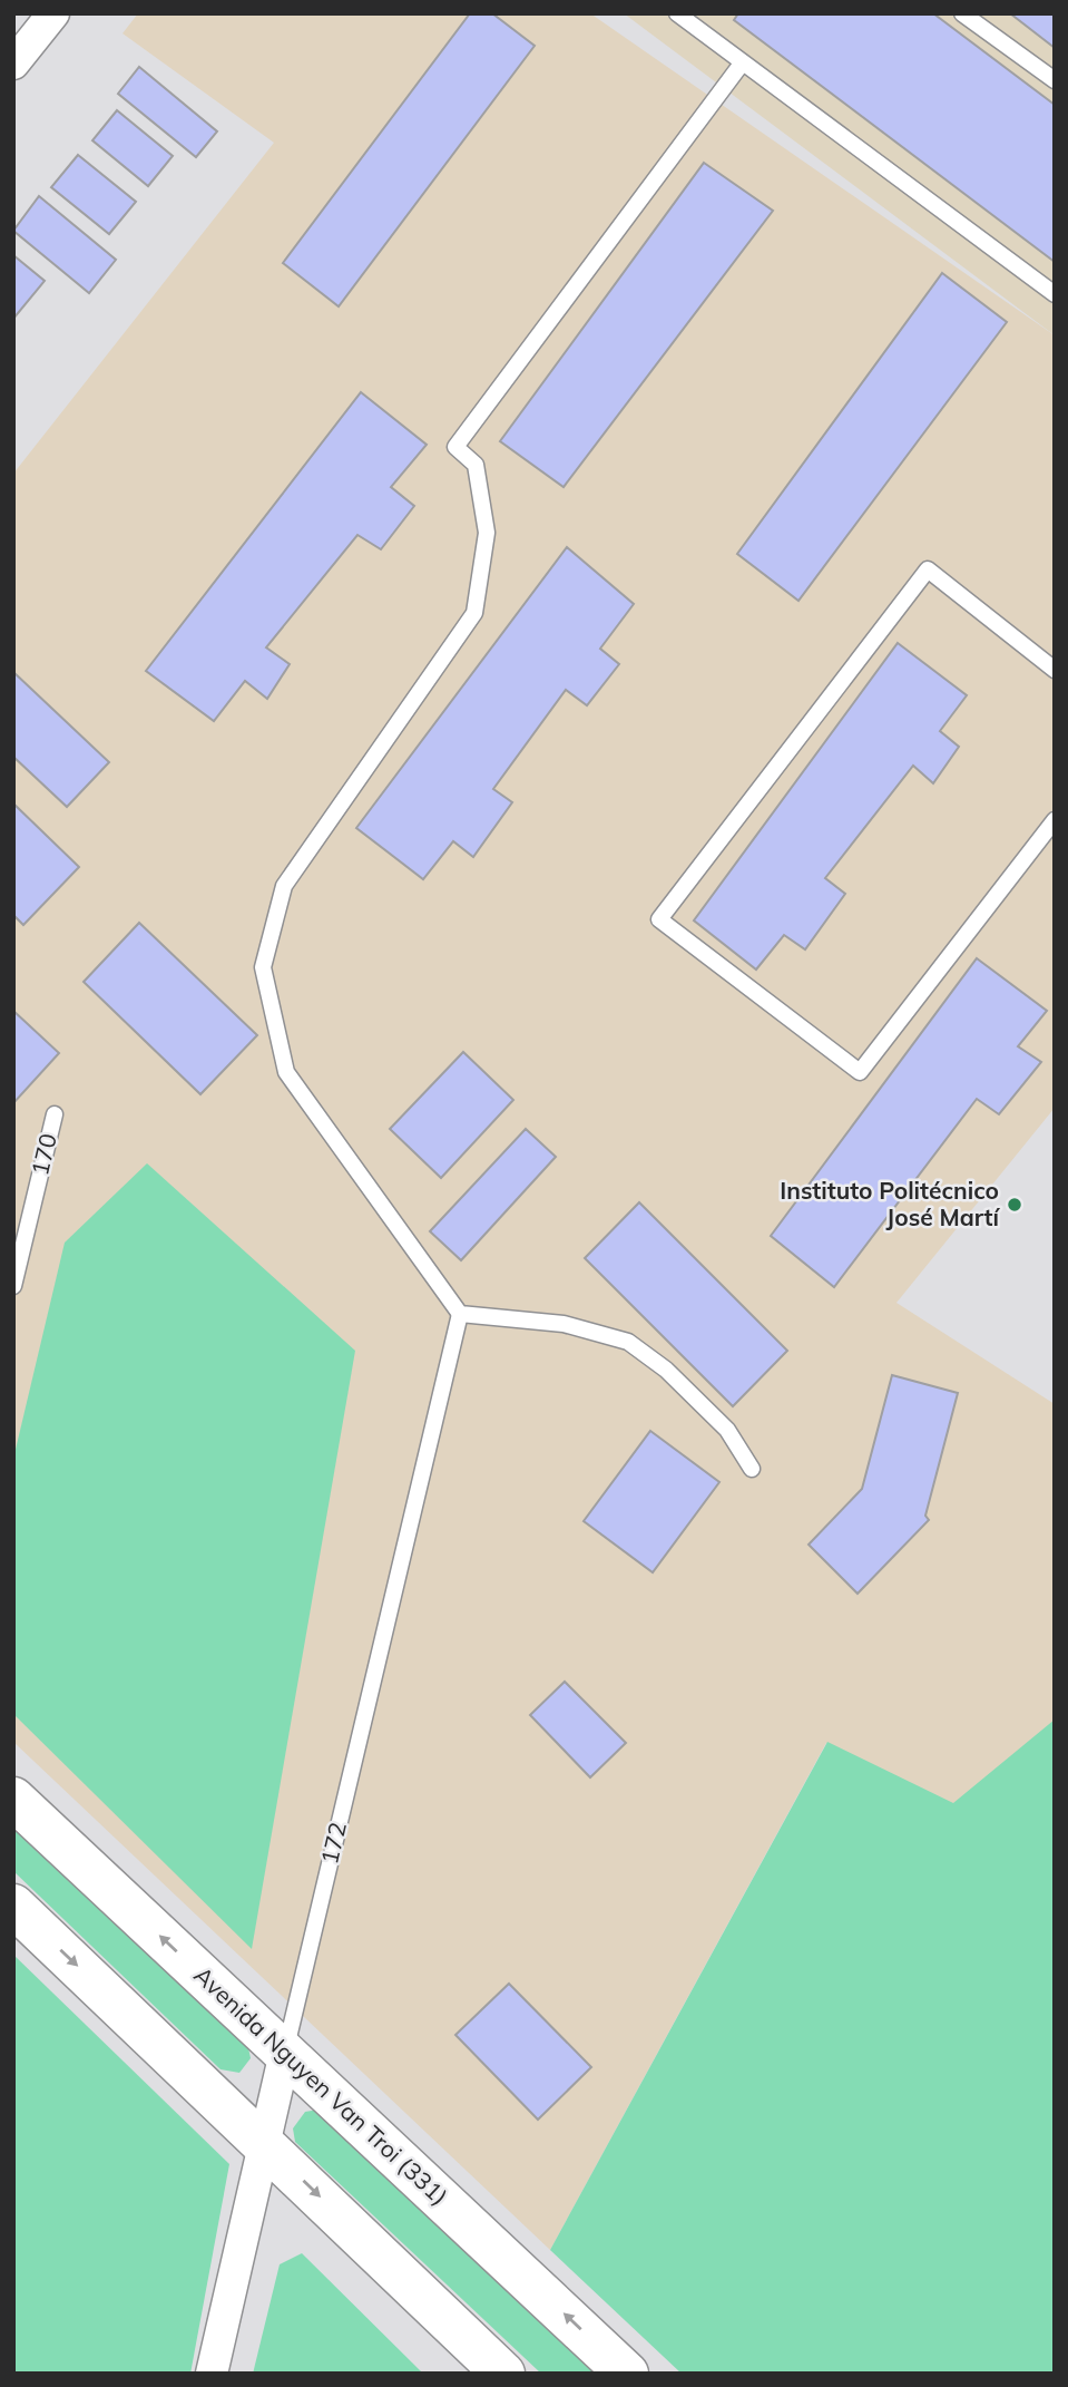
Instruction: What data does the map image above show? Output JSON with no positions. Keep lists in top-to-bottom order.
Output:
{
  "streets": {
    "street": ["172", "Avenida Nguyen Van Troi (331)"],
    "lane": ["170"]
  },
  "crossings": [
    ["172", "Avenida Nguyen Van Troi (331)"]
  ],
  "places": ["Instituto Politécnico José Martí"]
}
